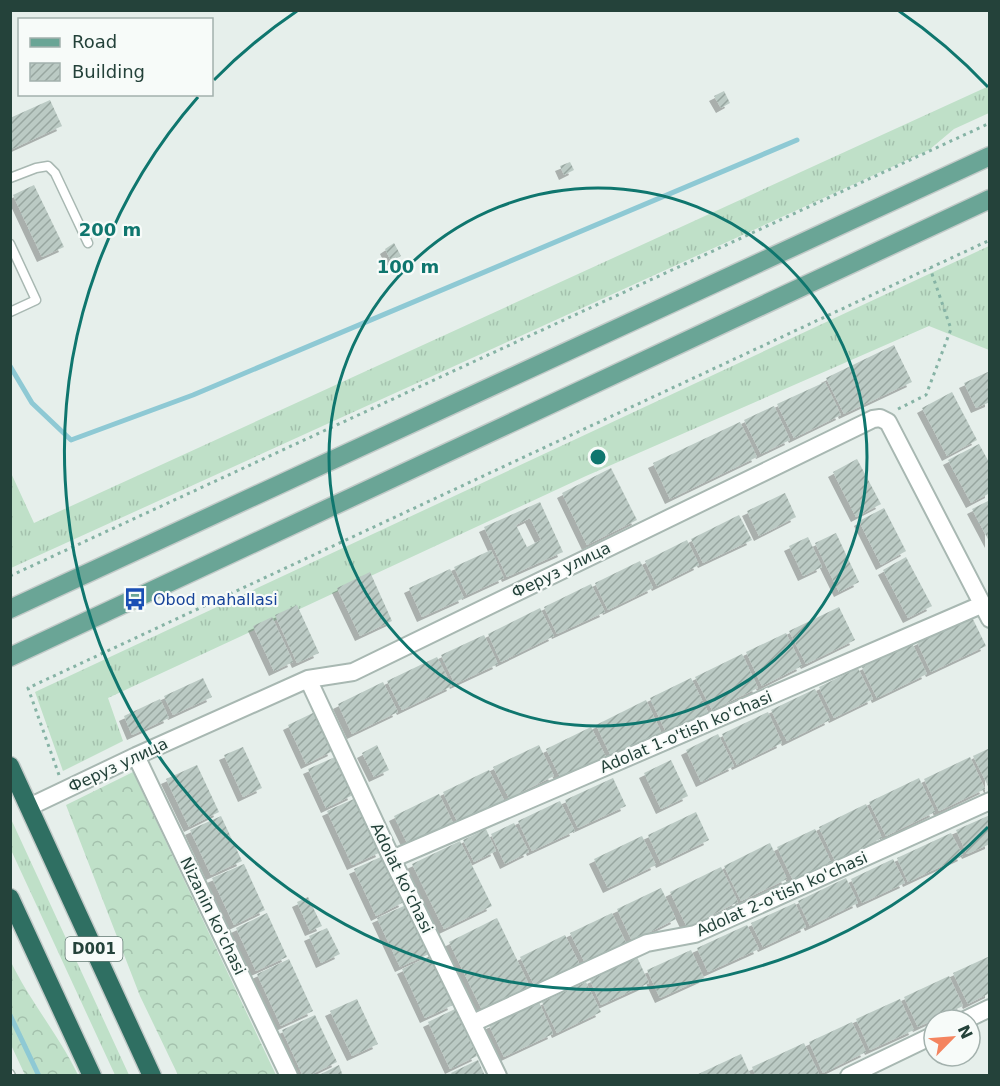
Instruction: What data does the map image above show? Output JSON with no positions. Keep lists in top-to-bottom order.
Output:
{
  "streets": {
    "highway": ["D001"],
    "street": [
      "Феруз улица",
      "Adolat 1-o'tish ko'chasi",
      "Adolat ko'chasi",
      "Adolat 2-o'tish ko'chasi",
      "Nizanin ko'chasi"
    ]
  },
  "crossings": [
    ["Феруз улица", "Adolat ko'chasi"],
    ["Феруз улица", "Nizanin ko'chasi"],
    ["Феруз улица", "D001"],
    ["Adolat 1-o'tish ko'chasi", "Adolat ko'chasi"],
    ["Adolat ko'chasi", "Adolat 2-o'tish ko'chasi"]
  ],
  "places": {
    "bus stop": ["Obod mahallasi"]
  },
  "legend": ["Road", "Building"],
  "north": "top right",
  "rings": ["200 m", "100 m"]
}
